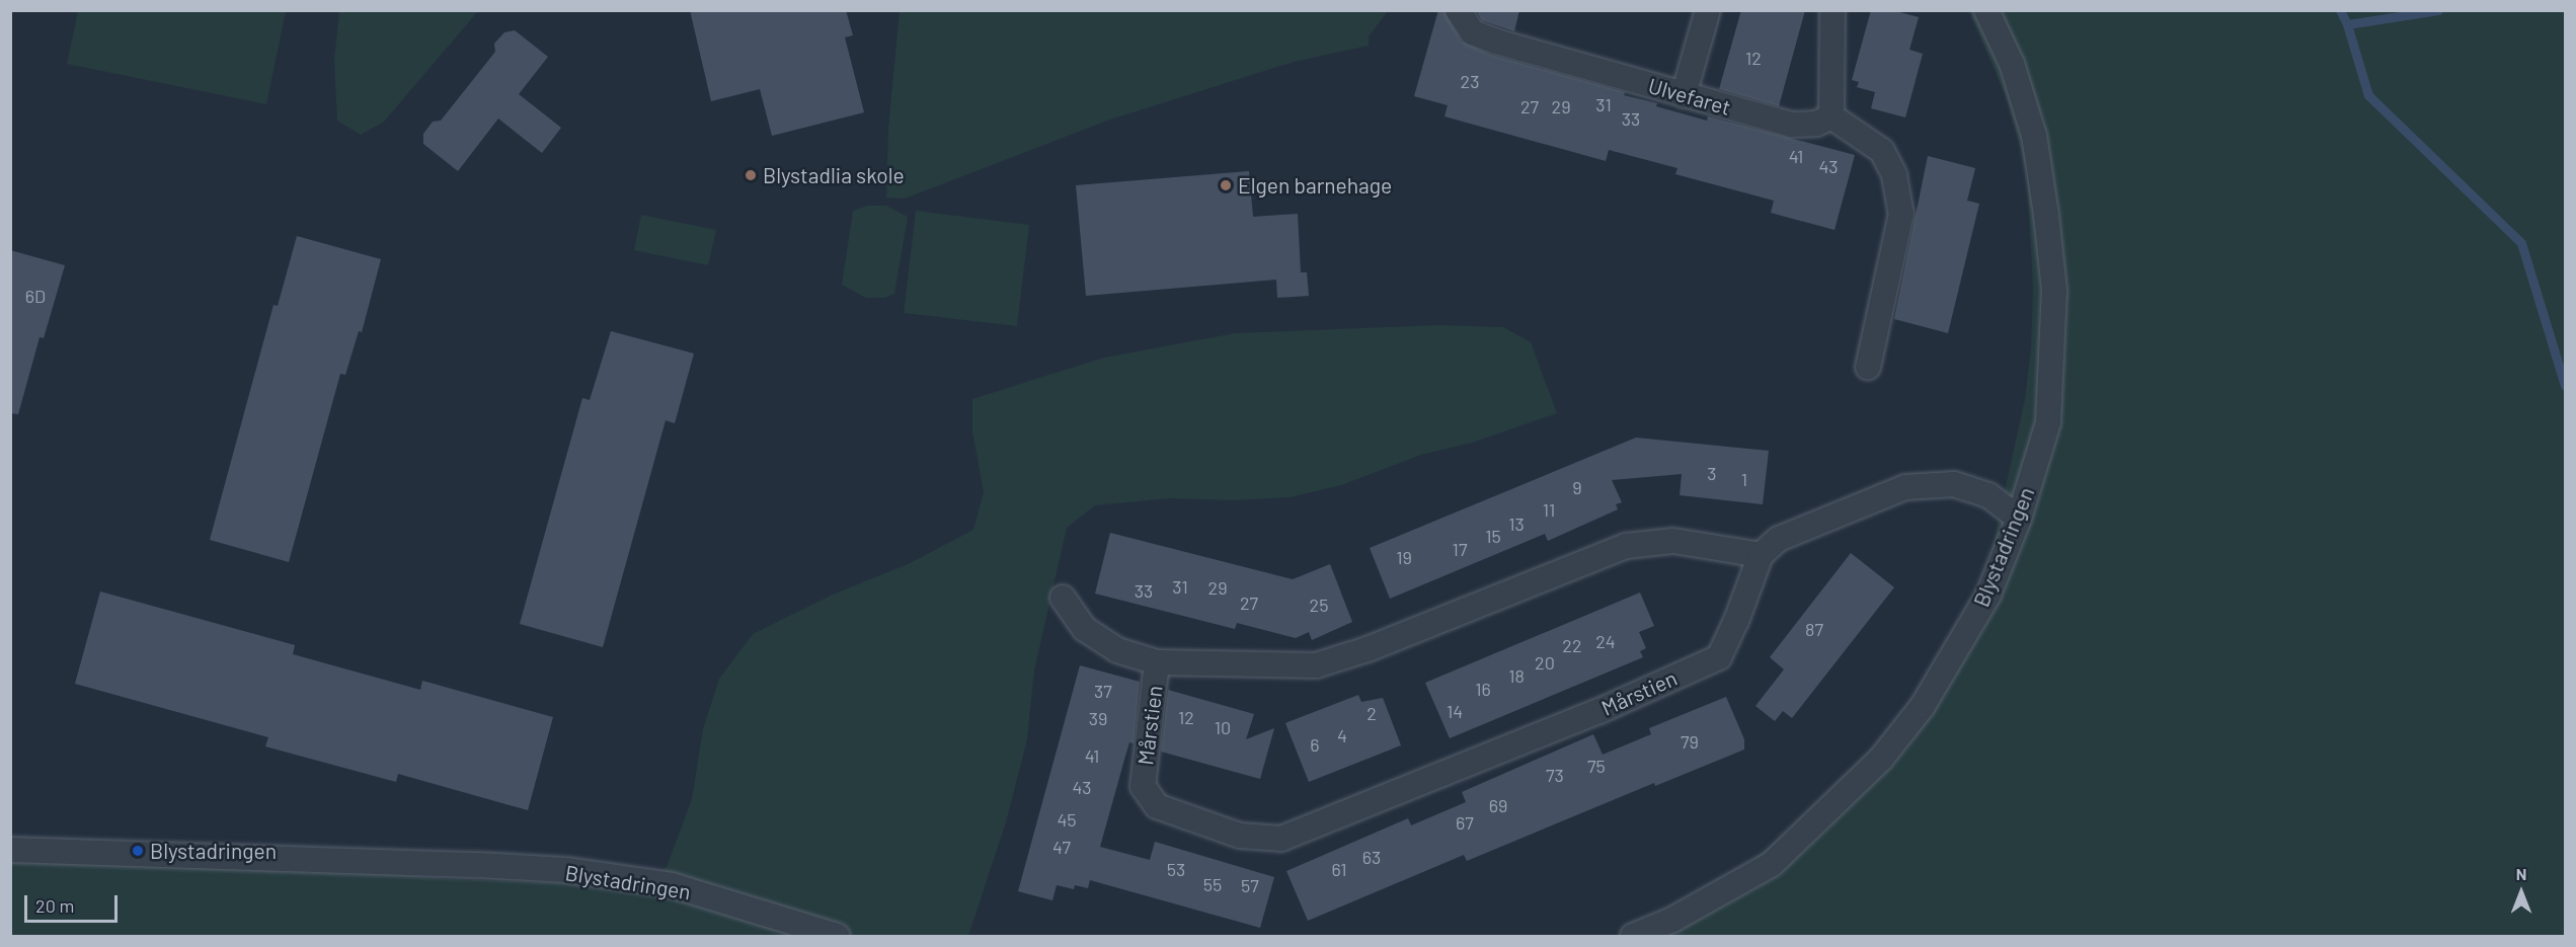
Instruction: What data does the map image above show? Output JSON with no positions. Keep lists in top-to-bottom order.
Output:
{
  "streets": {
    "street": ["Ulvefaret", "Blystadringen", "Mårstien"]
  },
  "places": ["Blystadlia skole", "Elgen barnehage", "Blystadringen"],
  "house_numbers": [
    "12",
    "23",
    "31",
    "27",
    "29",
    "33",
    "41",
    "43",
    "6D",
    "3",
    "1",
    "9",
    "11",
    "13",
    "15",
    "17",
    "19",
    "31",
    "29",
    "33",
    "27",
    "25",
    "87",
    "24",
    "22",
    "20",
    "18",
    "16",
    "37",
    "14",
    "2",
    "12",
    "39",
    "10",
    "4",
    "79",
    "6",
    "41",
    "75",
    "73",
    "43",
    "69",
    "45",
    "67",
    "47",
    "63",
    "53",
    "61",
    "55",
    "57"
  ],
  "scale_bar": "20 m",
  "north": "top"
}
